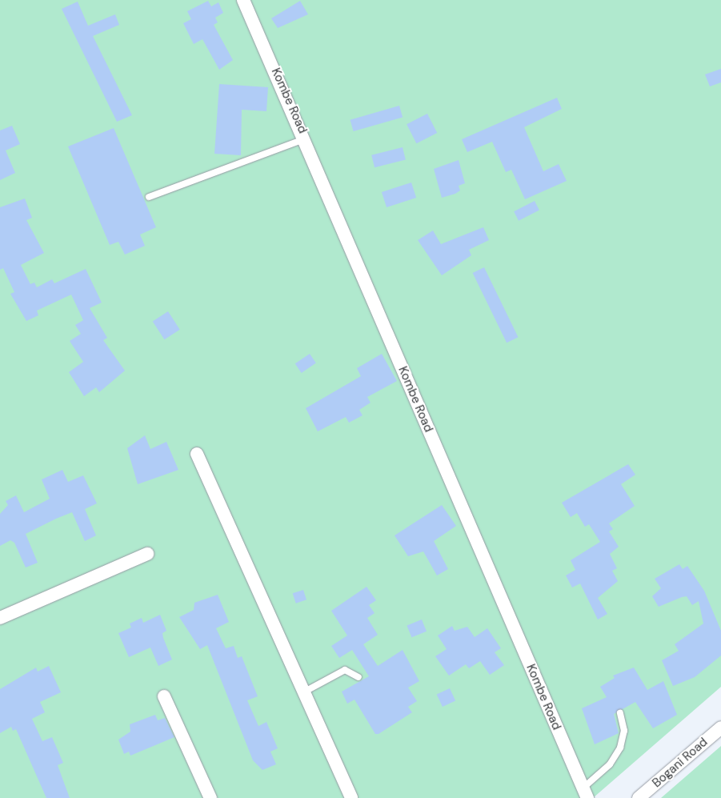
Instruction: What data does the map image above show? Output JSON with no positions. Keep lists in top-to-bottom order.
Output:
{
  "streets": {
    "street": ["Kombe Road", "Bogani Road"]
  }
}
